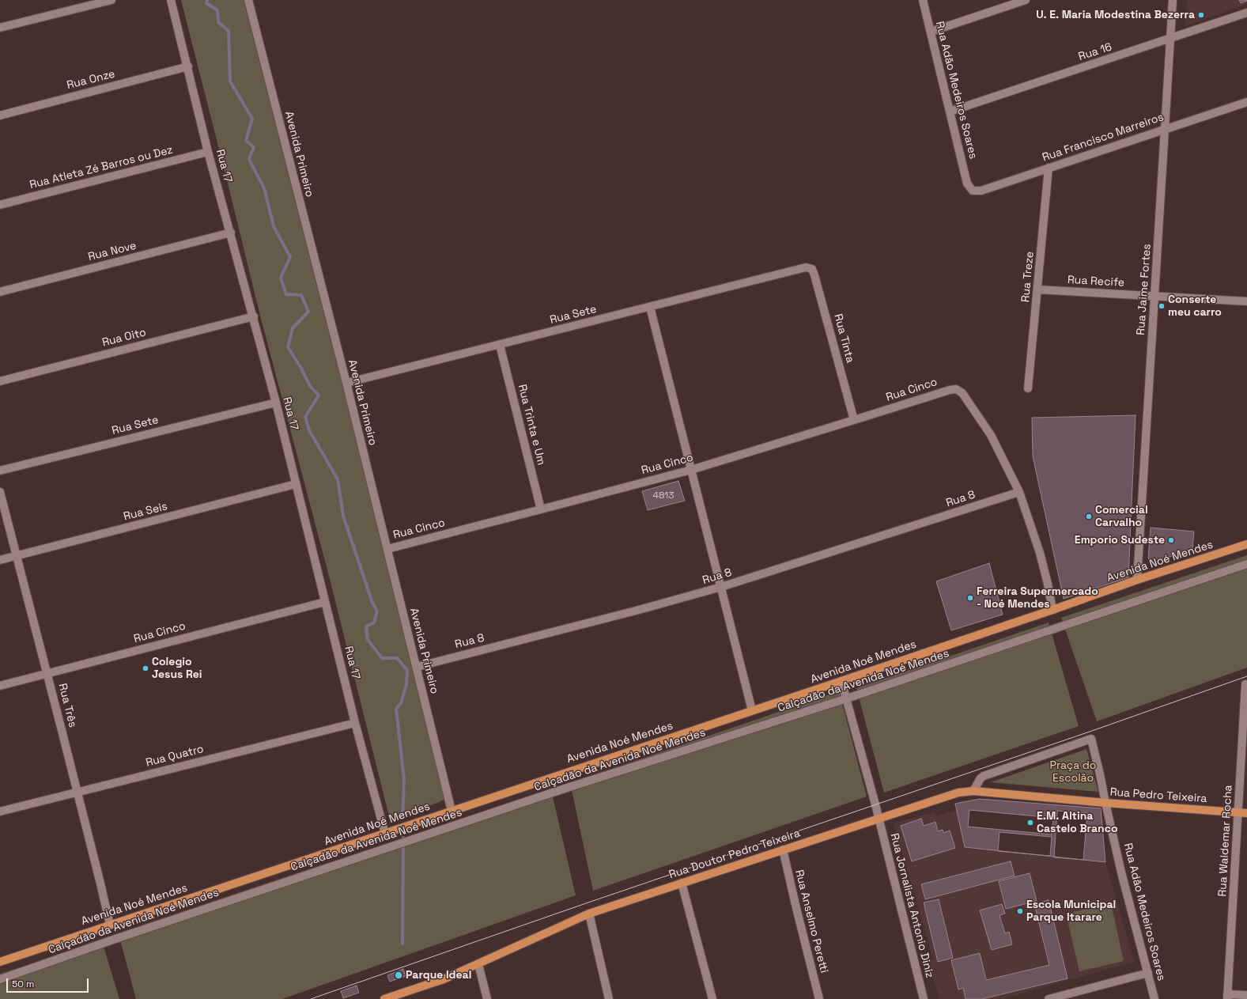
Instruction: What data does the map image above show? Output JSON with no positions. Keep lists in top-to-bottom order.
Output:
{
  "streets": {
    "main road": ["Avenida Noé Mendes", "Rua Pedro Teixeira", "Rua Doutor Pedro Teixeira"],
    "street": [
      "Rua 16",
      "Rua Onze",
      "Rua Adão Medeiros Soares",
      "Rua Francisco Marreiros",
      "Avenida Primeiro",
      "Rua 17",
      "Rua Atleta Zé Barros ou Dez",
      "Rua Nove",
      "Rua Treze",
      "Rua Recife",
      "Rua Jaime Fortes",
      "Rua Sete",
      "Rua Oito",
      "Rua Tinta",
      "Rua Cinco",
      "Rua Trinta e Um",
      "Rua 8",
      "Rua Seis",
      "Calçadão da Avenida Noé Mendes",
      "Rua Três",
      "Rua Quatro",
      "Rua Waldemar Rocha",
      "Rua Jornalista Antonio Diniz",
      "Rua Anselmo Peretti"
    ]
  },
  "crossings": [
    ["Rua 16", "Rua Adão Medeiros Soares"],
    ["Rua 16", "Rua Jaime Fortes"],
    ["Rua Onze", "Rua 17"],
    ["Rua Adão Medeiros Soares", "Rua Francisco Marreiros"],
    ["Rua Adão Medeiros Soares", "Rua Pedro Teixeira"],
    ["Rua Adão Medeiros Soares", "Rua Doutor Pedro Teixeira"],
    ["Rua Francisco Marreiros", "Rua Treze"],
    ["Rua Francisco Marreiros", "Rua Jaime Fortes"],
    ["Avenida Primeiro", "Rua Sete"],
    ["Avenida Primeiro", "Rua Cinco"],
    ["Avenida Primeiro", "Rua 8"],
    ["Avenida Primeiro", "Avenida Noé Mendes"],
    ["Rua 17", "Rua Atleta Zé Barros ou Dez"],
    ["Rua 17", "Rua Nove"],
    ["Rua 17", "Rua Sete"],
    ["Rua 17", "Rua Oito"],
    ["Rua 17", "Rua Cinco"],
    ["Rua 17", "Rua Seis"],
    ["Rua 17", "Avenida Noé Mendes"],
    ["Rua 17", "Rua Quatro"],
    ["Rua Treze", "Rua Recife"],
    ["Rua Recife", "Rua Jaime Fortes"],
    ["Rua Jaime Fortes", "Avenida Noé Mendes"],
    ["Rua Sete", "Rua Tinta"],
    ["Rua Sete", "Rua Trinta e Um"],
    ["Rua Tinta", "Rua Cinco"],
    ["Rua Cinco", "Rua Trinta e Um"],
    ["Rua Cinco", "Rua 8"],
    ["Rua Cinco", "Rua Três"],
    ["Rua Seis", "Rua Três"],
    ["Avenida Noé Mendes", "Rua Três"],
    ["Avenida Noé Mendes", "Rua Jornalista Antonio Diniz"],
    ["Calçadão da Avenida Noé Mendes", "Rua Jornalista Antonio Diniz"],
    ["Rua Três", "Rua Quatro"],
    ["Rua Pedro Teixeira", "Rua Waldemar Rocha"],
    ["Rua Pedro Teixeira", "Rua Doutor Pedro Teixeira"],
    ["Rua Doutor Pedro Teixeira", "Rua Jornalista Antonio Diniz"],
    ["Rua Doutor Pedro Teixeira", "Rua Anselmo Peretti"]
  ],
  "parks": ["Praça do Escolão"],
  "places": [
    "U. E. Maria Modestina Bezerra",
    "Conserte meu carro",
    "Comercial Carvalho",
    "Emporio Sudeste",
    "Ferreira Supermercado - Noé Mendes",
    "Colegio Jesus Rei",
    "E.M. Altina Castelo Branco",
    "Escola Municipal Parque Itarare",
    "Parque Ideal"
  ],
  "house_numbers": ["4813"],
  "scale_bar": "50 m"
}
